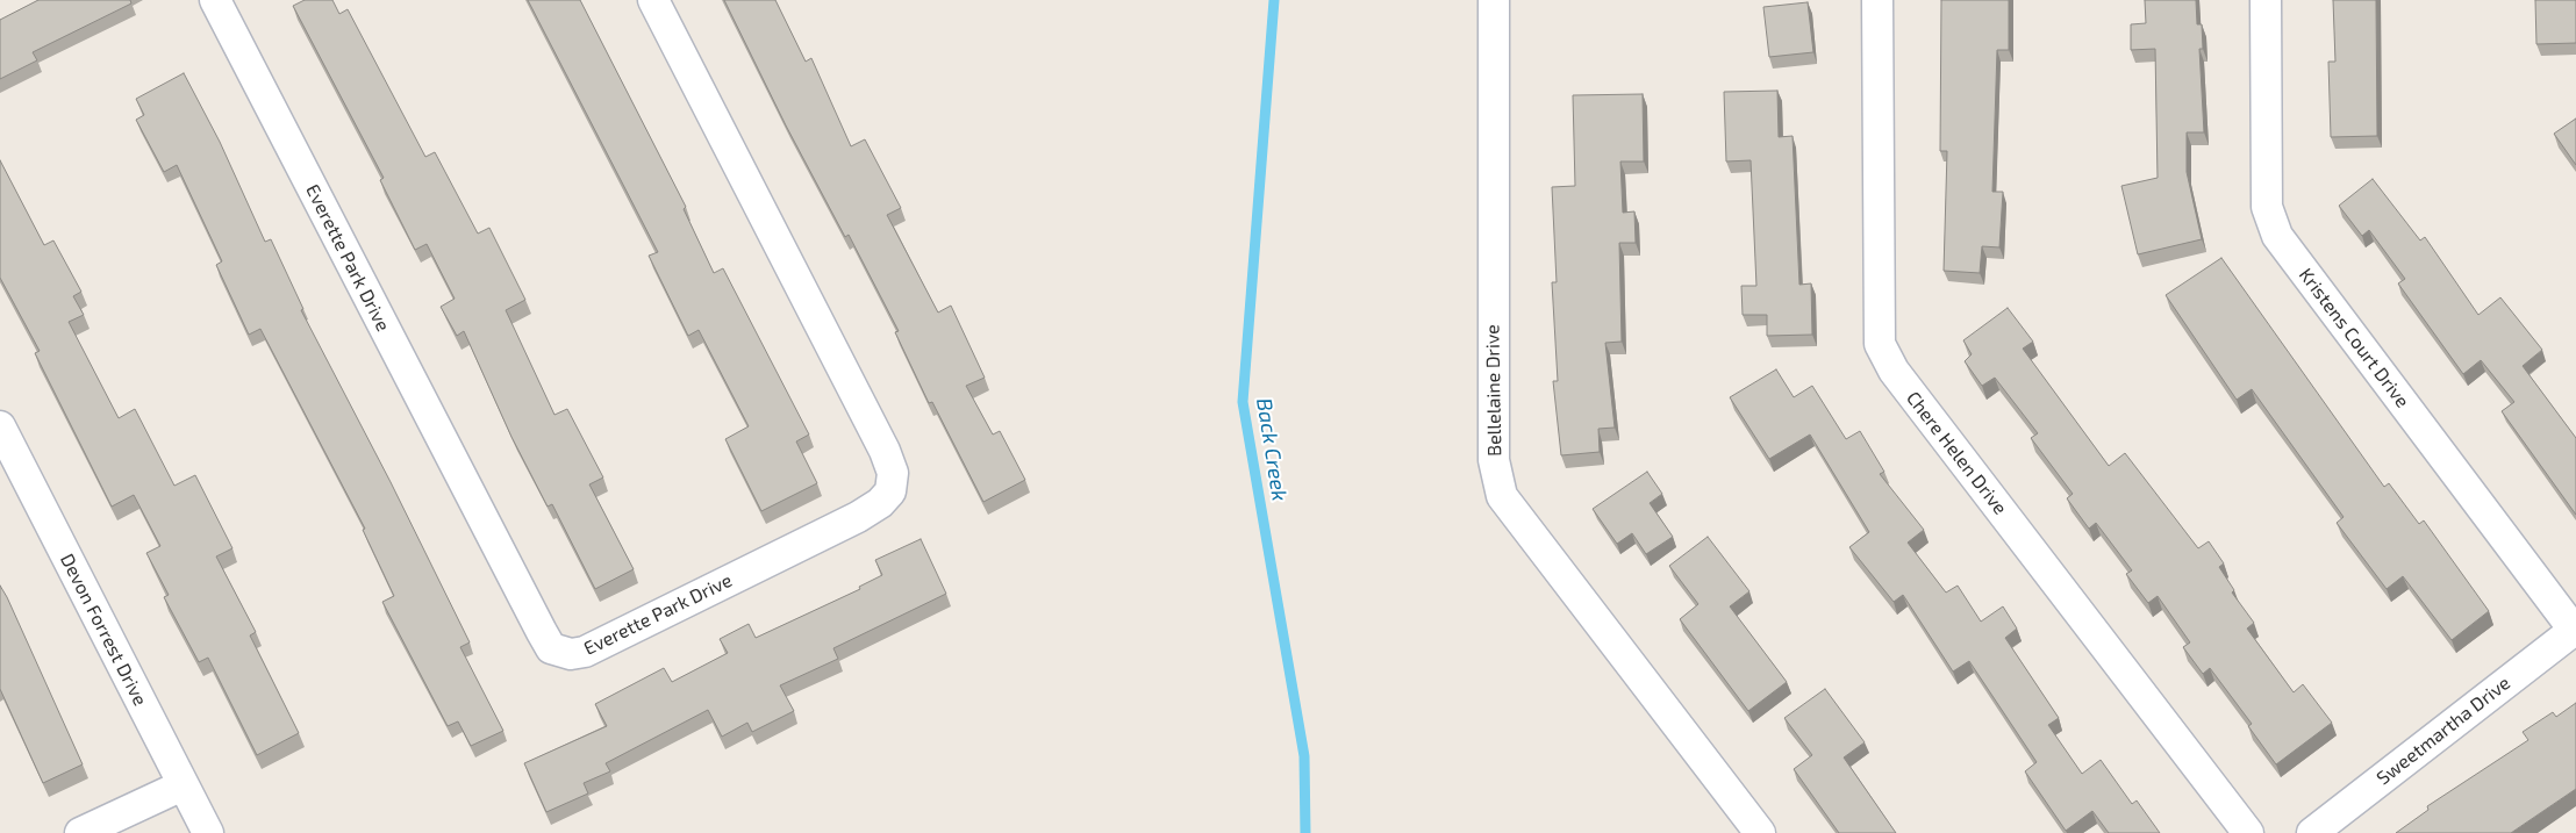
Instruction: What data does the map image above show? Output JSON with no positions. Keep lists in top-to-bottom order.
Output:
{
  "streets": {
    "street": [
      "Everette Park Drive",
      "Kristens Court Drive",
      "Bellelaine Drive",
      "Chere Helen Drive",
      "Devon Forrest Drive",
      "Sweetmartha Drive"
    ]
  },
  "crossings": [
    ["Kristens Court Drive", "Sweetmartha Drive"]
  ],
  "water": ["Back Creek"]
}
